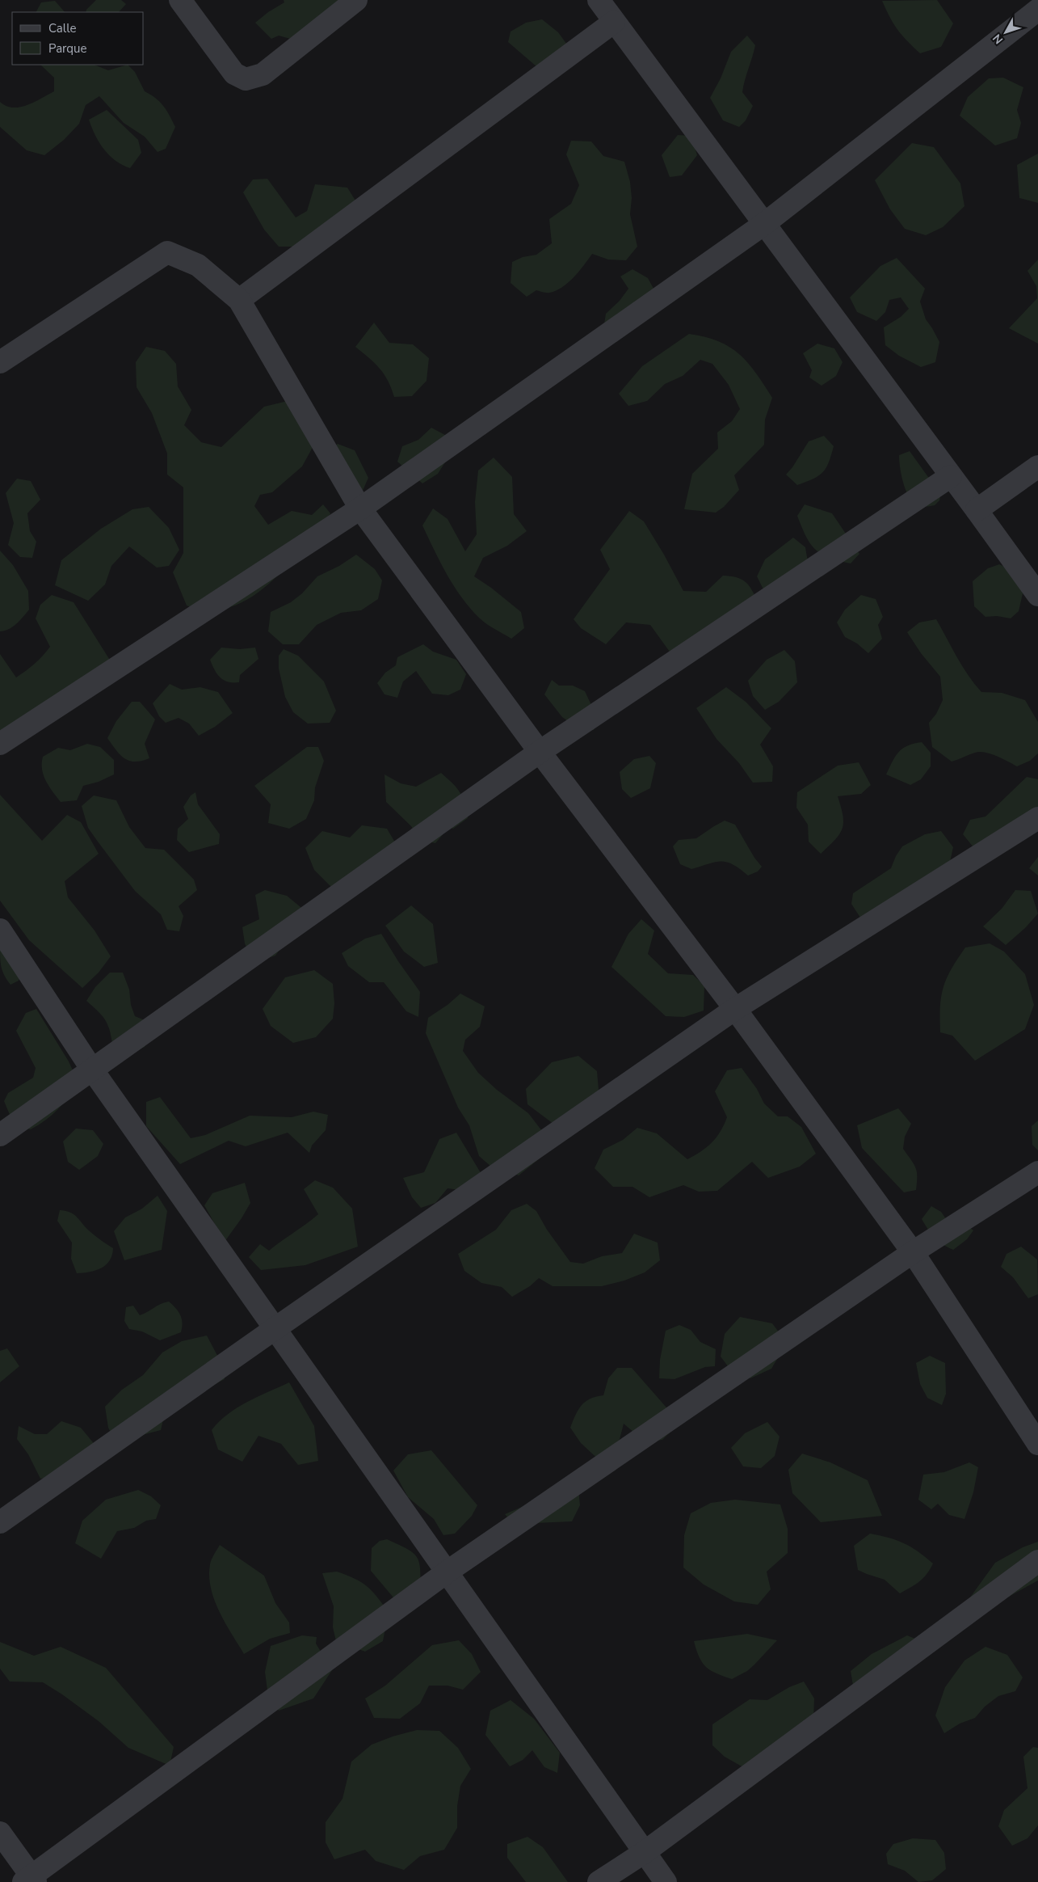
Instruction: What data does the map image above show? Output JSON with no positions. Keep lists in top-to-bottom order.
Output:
{
  "legend": ["Calle", "Parque"],
  "north": "bottom left"
}
